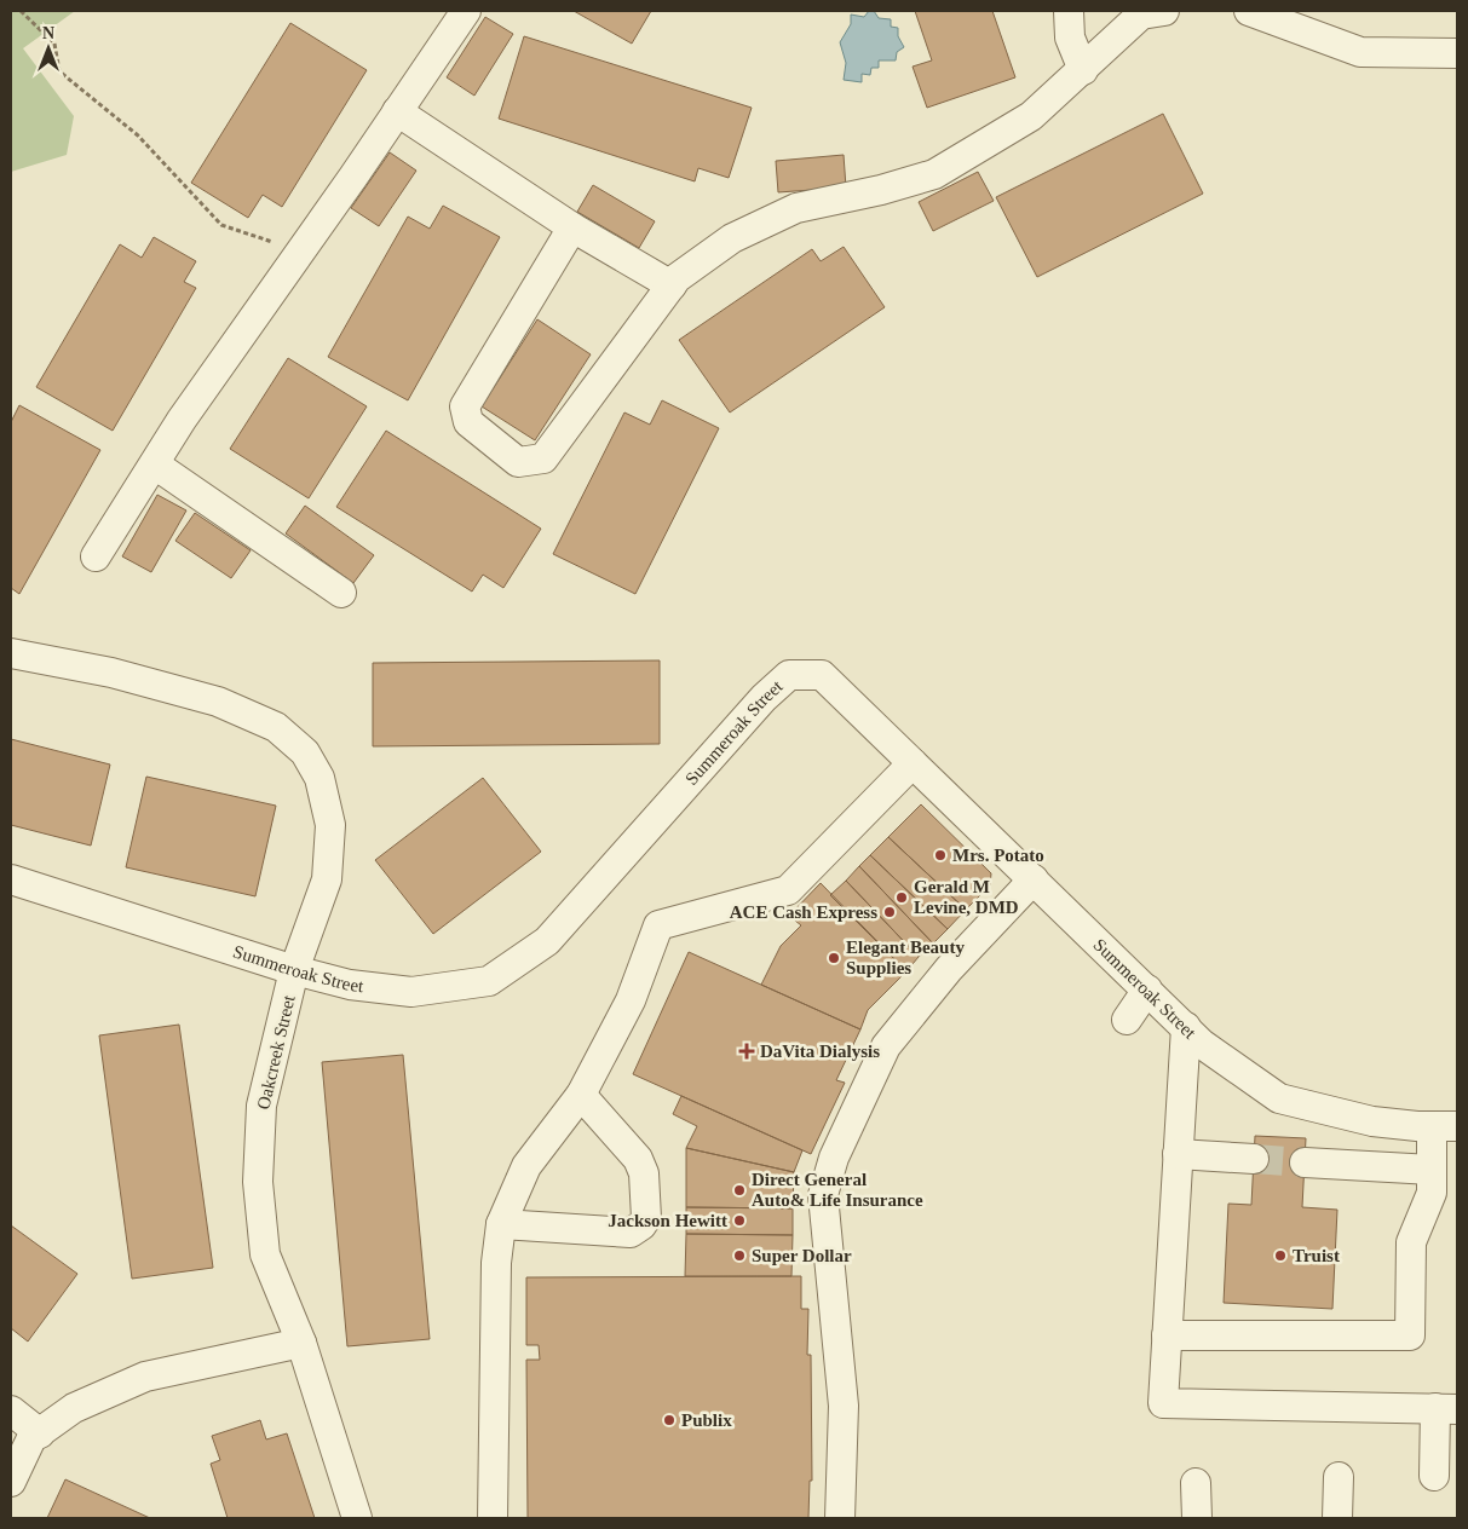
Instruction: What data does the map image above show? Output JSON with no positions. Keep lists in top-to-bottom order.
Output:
{
  "streets": {
    "street": ["Summeroak Street", "Oakcreek Street"]
  },
  "crossings": [
    ["Summeroak Street", "Oakcreek Street"]
  ],
  "places": {
    "other": [
      "Mrs. Potato",
      "Gerald M Levine, DMD",
      "ACE Cash Express",
      "Elegant Beauty Supplies",
      "Direct General Auto& Life Insurance",
      "Jackson Hewitt",
      "Super Dollar",
      "Truist",
      "Publix"
    ],
    "health": ["DaVita Dialysis"]
  },
  "north": "top"
}
